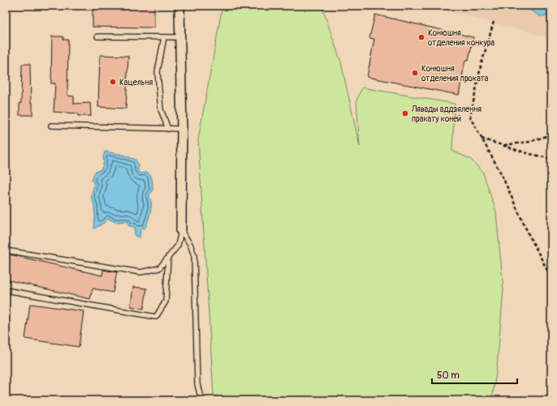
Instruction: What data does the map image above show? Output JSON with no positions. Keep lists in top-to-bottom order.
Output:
{
  "places": [
    "Конюшня отделения конкура",
    "Конюшня отделения проката",
    "Кацельня",
    "Лявады аддзялення пракату коней"
  ],
  "scale_bar": "50 m"
}
